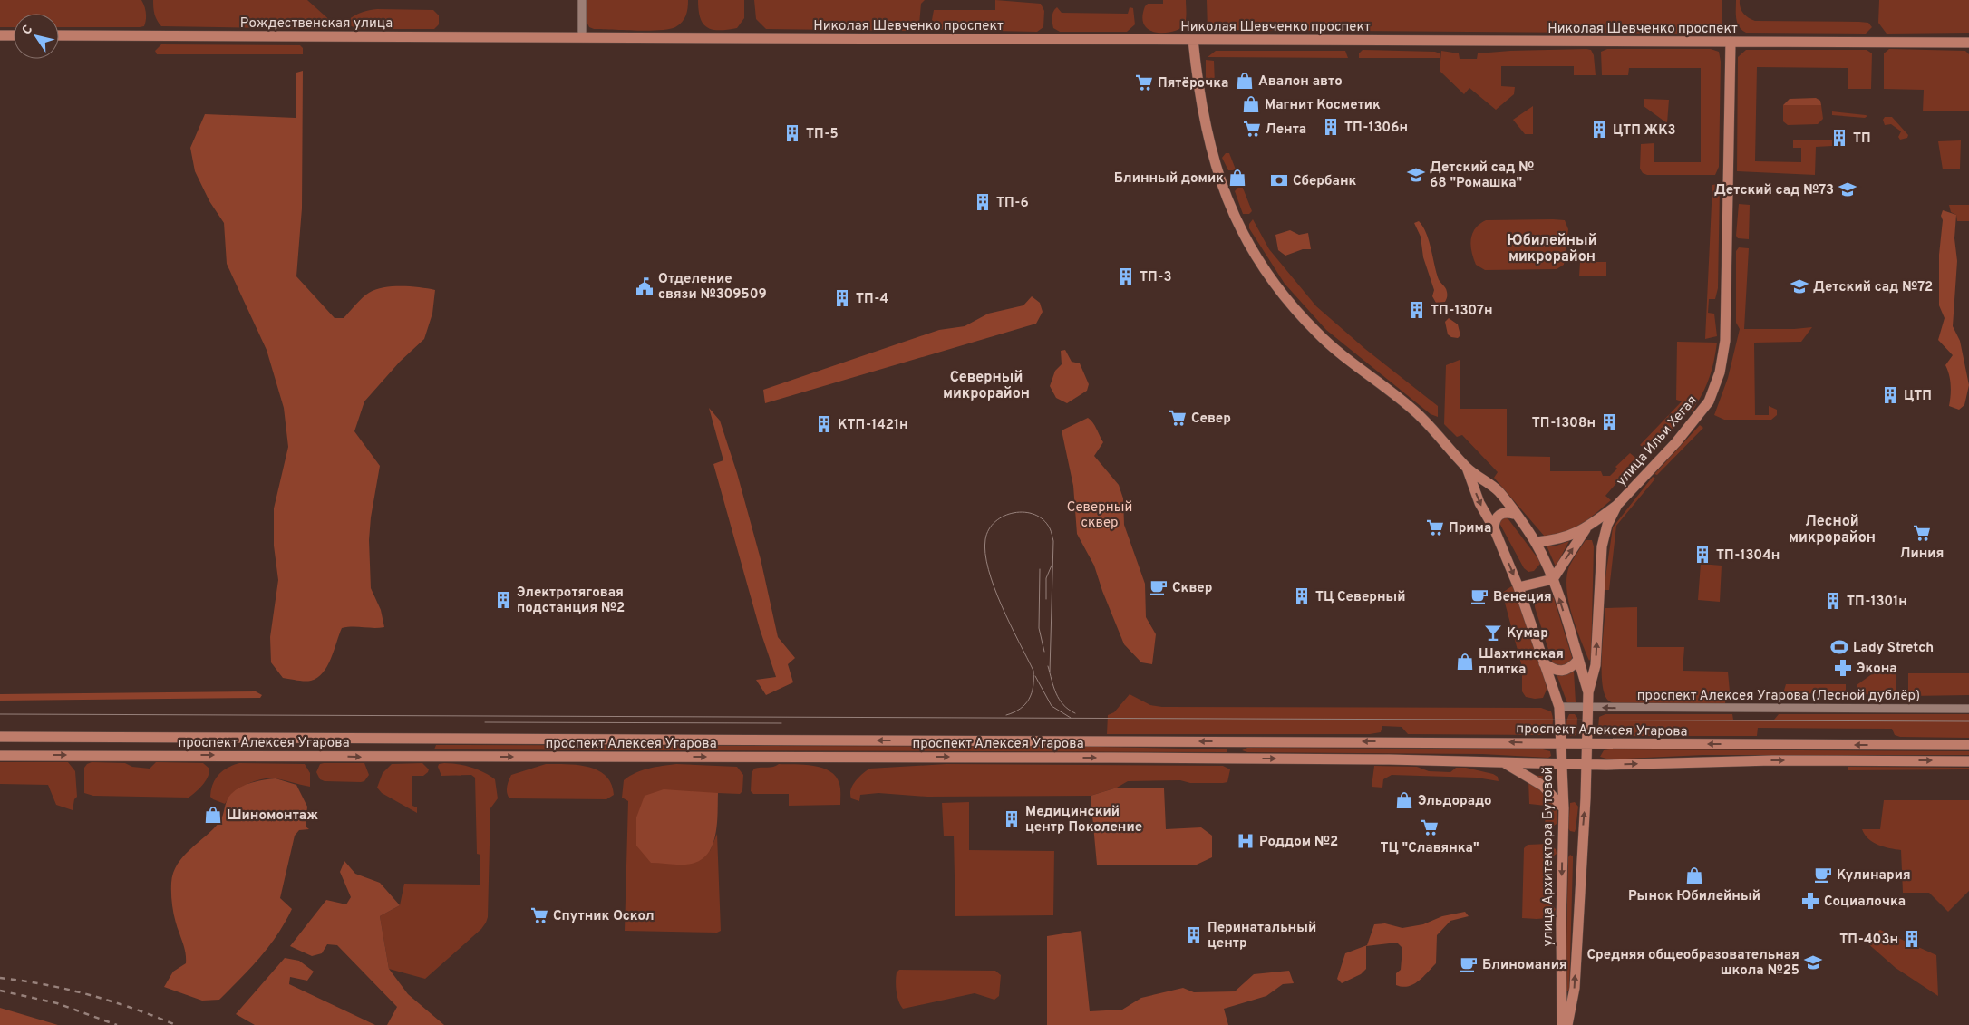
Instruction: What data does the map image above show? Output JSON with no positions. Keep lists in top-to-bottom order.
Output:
{
  "streets": {
    "main road": [
      "Рождественская улица",
      "Николая Шевченко проспект",
      "улица Ильи Хегая",
      "проспект Алексея Угарова",
      "улица Архитектора Бутовой"
    ],
    "street": ["проспект Алексея Угарова (Лесной дублёр)"]
  },
  "crossings": [
    ["Рождественская улица", "Николая Шевченко проспект"],
    ["Николая Шевченко проспект", "улица Ильи Хегая"],
    ["Николая Шевченко проспект", "улица Архитектора Бутовой"],
    ["улица Ильи Хегая", "проспект Алексея Угарова (Лесной дублёр)"],
    ["улица Ильи Хегая", "проспект Алексея Угарова"],
    ["улица Ильи Хегая", "улица Архитектора Бутовой"],
    ["проспект Алексея Угарова (Лесной дублёр)", "улица Архитектора Бутовой"],
    ["проспект Алексея Угарова", "улица Архитектора Бутовой"]
  ],
  "one_way": ["проспект Алексея Угарова (Лесной дублёр)"],
  "districts": ["Юбилейный микрорайон", "Северный микрорайон", "Лесной микрорайон"],
  "parks": ["Северный сквер"],
  "places": {
    "shop": [
      "Авалон авто",
      "Магнит Косметик",
      "Блинный домик",
      "Шахтинская плитка",
      "Эльдорадо",
      "Шиномонтаж",
      "Рынок Юбилейный"
    ],
    "supermarket": [
      "Пятёрочка",
      "Лента",
      "Север",
      "Прима",
      "Линия",
      "ТЦ \"Славянка\"",
      "Спутник Оскол"
    ],
    "building": [
      "ТП-1306н",
      "ЦТП ЖК3",
      "ТП-5",
      "ТП",
      "ТП-6",
      "ТП-3",
      "ТП-4",
      "ТП-1307н",
      "ЦТП",
      "ТП-1308н",
      "КТП-1421н",
      "ТП-1304н",
      "ТЦ Северный",
      "Электротяговая подстанция №2",
      "ТП-1301н",
      "Медицинский центр Поколение",
      "Перинатальный центр",
      "ТП-403н"
    ],
    "school or university": [
      "Детский сад № 68 \"Ромашка\"",
      "Детский сад №73",
      "Детский сад №72",
      "Средняя общеобразовательная школа №25"
    ],
    "bank": ["Сбербанк"],
    "public building": ["Отделение связи №309509"],
    "cafe": [
      "Сквер",
      "Венеция",
      "Кулинария",
      "Блиномания"
    ],
    "bar": ["Кумар"],
    "sports": ["Lady Stretch"],
    "pharmacy": ["Экона", "Социалочка"],
    "hospital": ["Роддом №2"]
  },
  "north": "top left"
}
